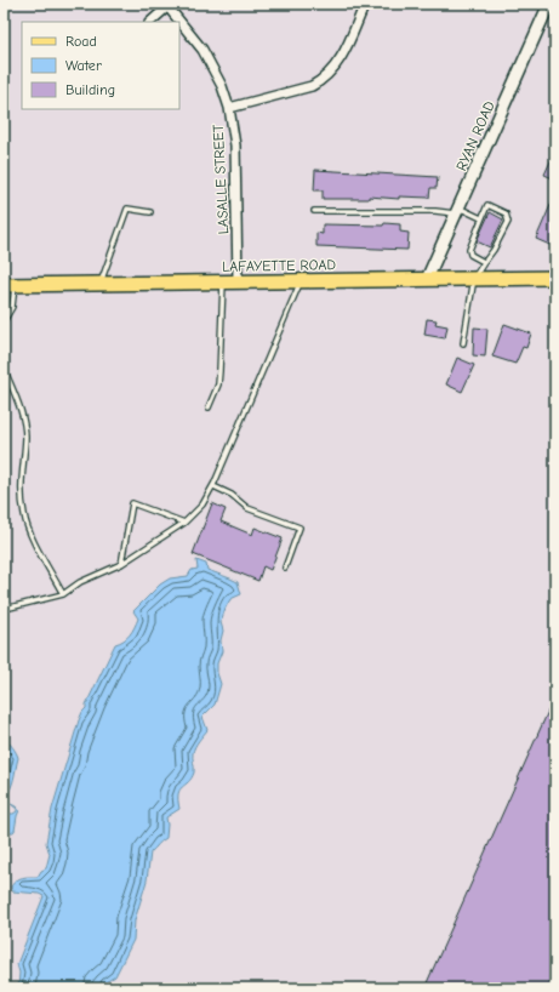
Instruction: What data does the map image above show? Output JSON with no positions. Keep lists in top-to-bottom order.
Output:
{
  "streets": {
    "main road": ["LAFAYETTE ROAD"],
    "street": ["RYAN ROAD", "LASALLE STREET"]
  },
  "crossings": [
    ["RYAN ROAD", "LAFAYETTE ROAD"],
    ["LASALLE STREET", "LAFAYETTE ROAD"]
  ],
  "legend": ["Road", "Water", "Building"]
}
